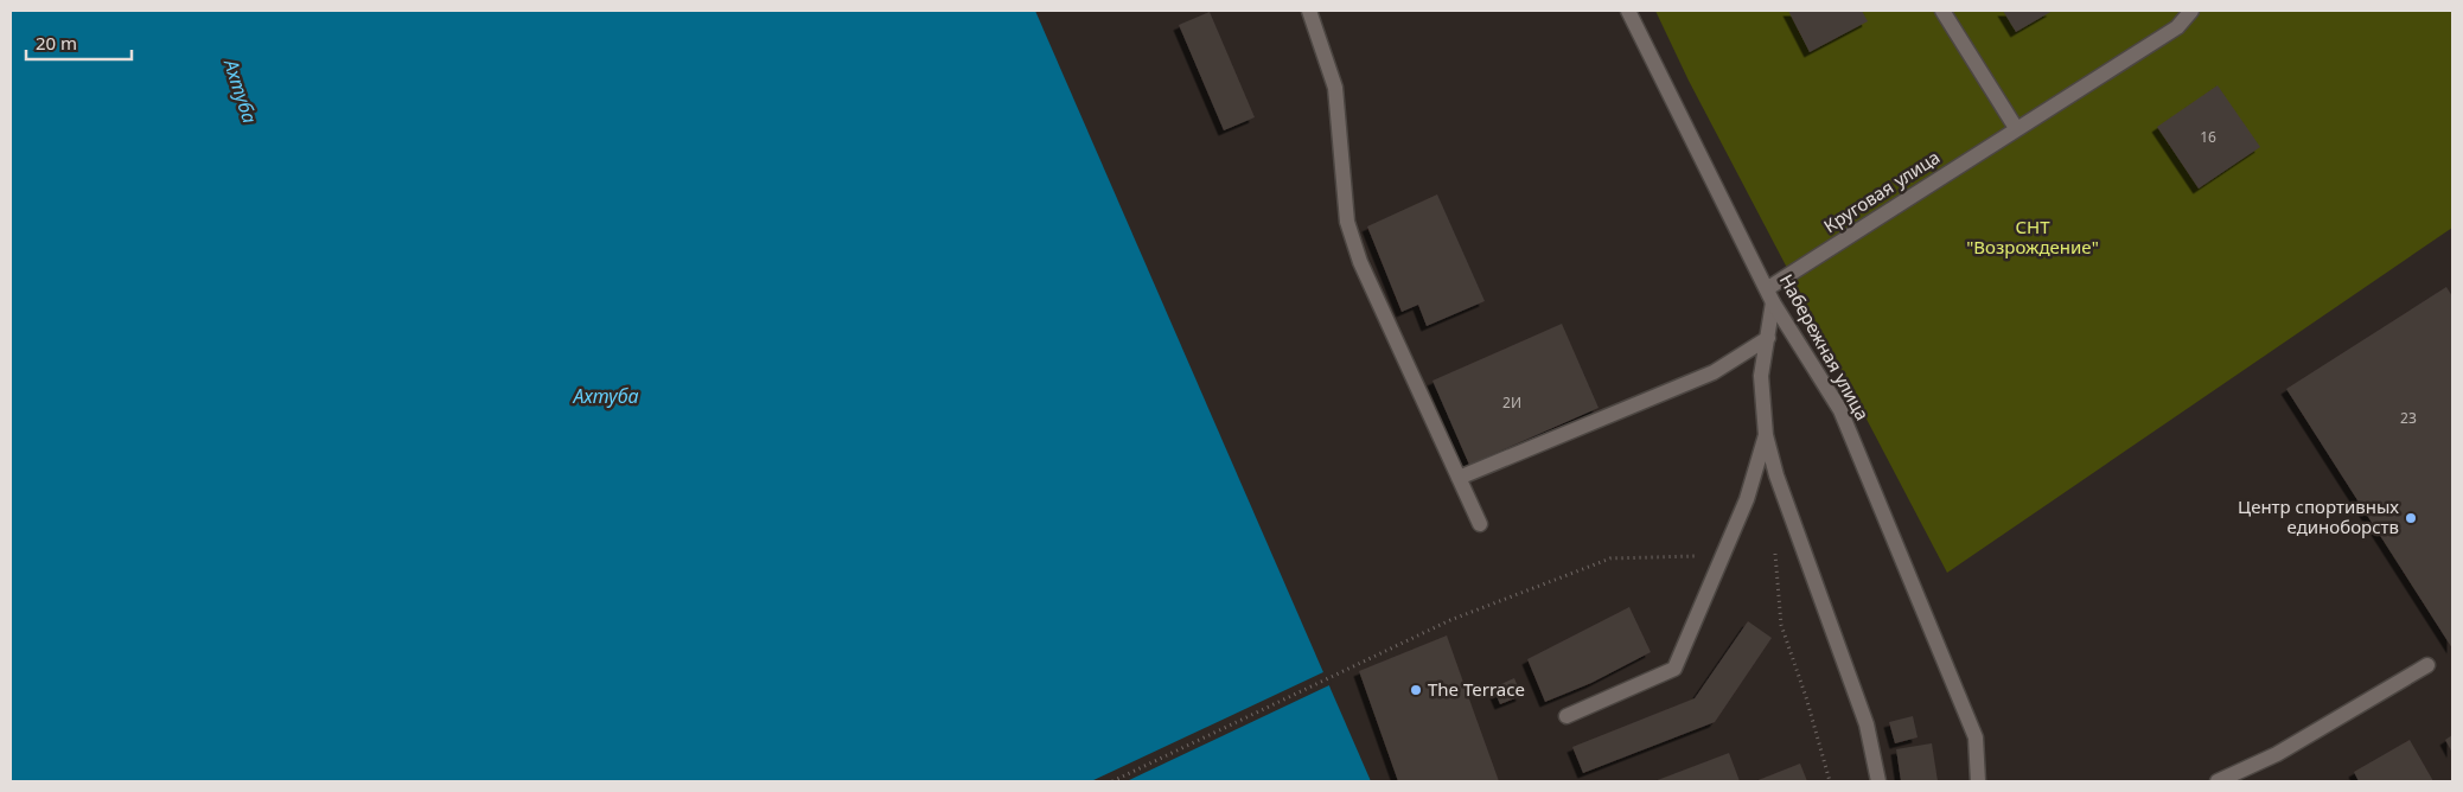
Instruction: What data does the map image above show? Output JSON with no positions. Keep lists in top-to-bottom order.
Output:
{
  "streets": {
    "street": ["Круговая улица", "Набережная улица"]
  },
  "crossings": [
    ["Круговая улица", "Набережная улица"]
  ],
  "water": ["Ахтуба"],
  "parks": ["СНТ \"Возрождение\""],
  "places": ["Центр спортивных единоборств", "The Terrace"],
  "house_numbers": ["16", "2И", "2З"],
  "scale_bar": "20 m"
}
